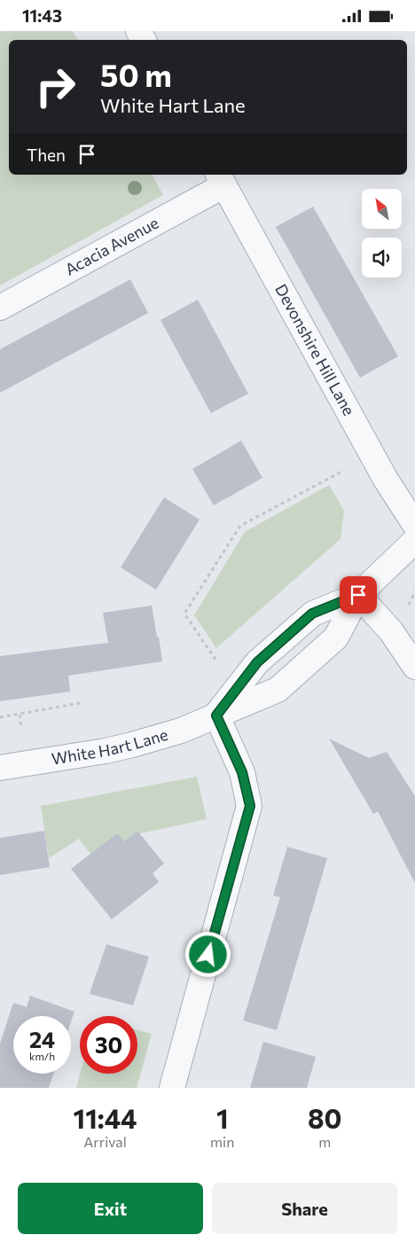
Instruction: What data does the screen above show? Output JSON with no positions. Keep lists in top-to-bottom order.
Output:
{
  "streets": {
    "street": ["Acacia Avenue", "Devonshire Hill Lane", "White Hart Lane"]
  },
  "crossings": [
    ["Acacia Avenue", "Devonshire Hill Lane"]
  ],
  "north": "top left",
  "page": {
    "status": "11:43",
    "turn": ["50 m", "White Hart Lane"],
    "then": "Then",
    "speed": "24 km/h",
    "limit": "30",
    "eta": [
      "11:44",
      "Arrival",
      "1",
      "min",
      "80",
      "m"
    ],
    "buttons": ["Exit", "Share"]
  }
}
